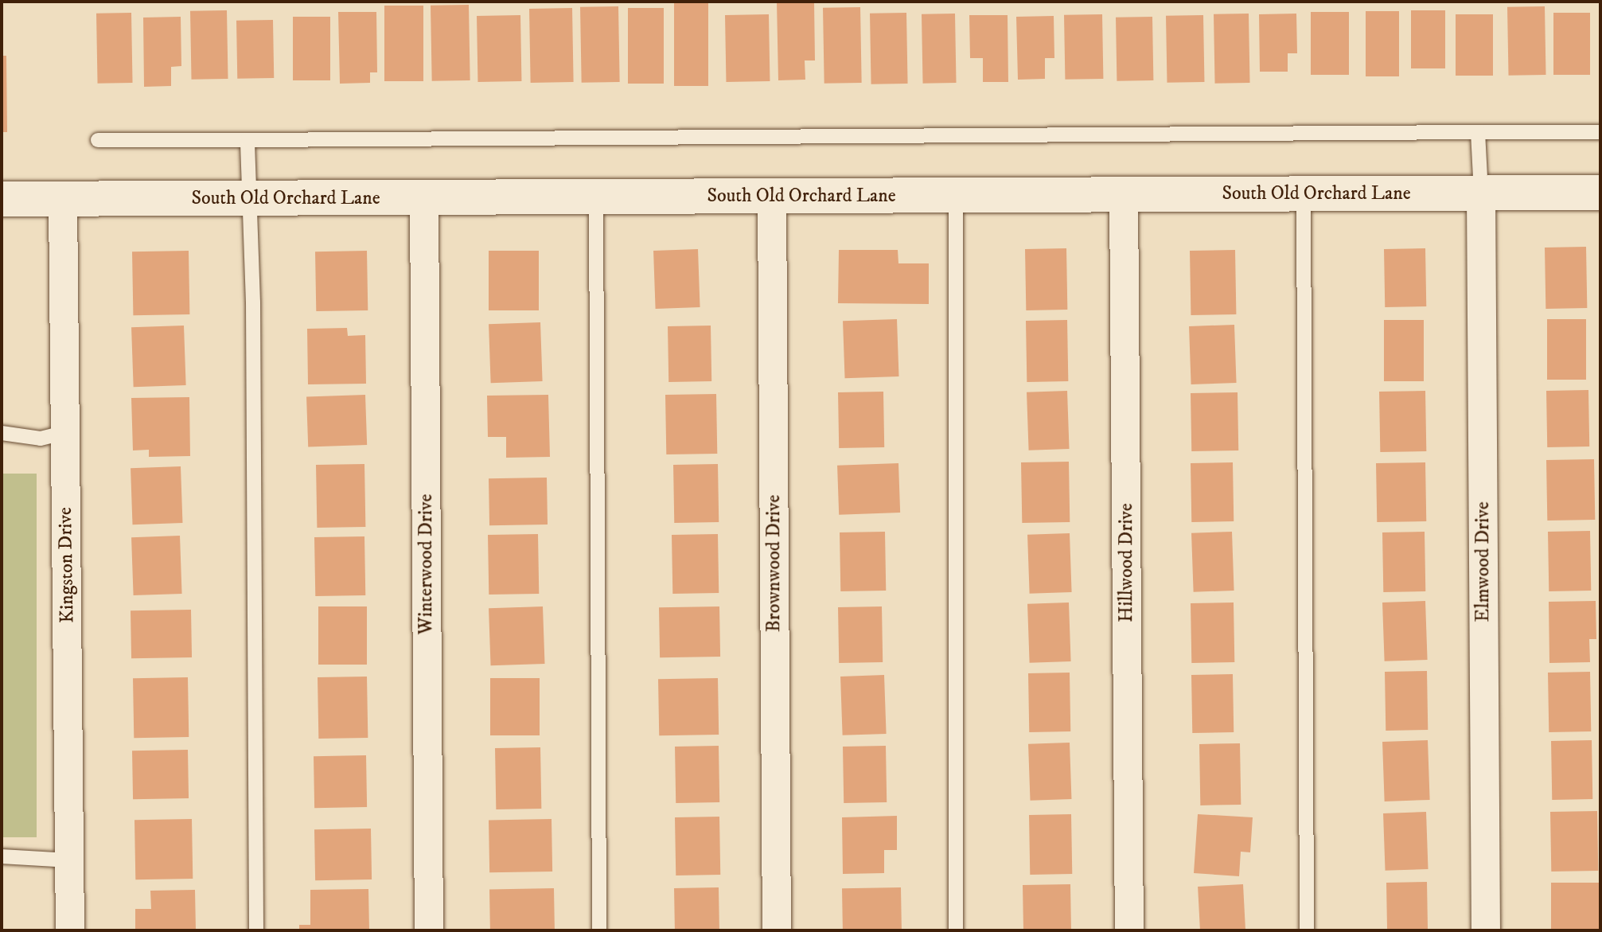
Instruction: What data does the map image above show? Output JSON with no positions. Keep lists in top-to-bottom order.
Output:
{
  "streets": {
    "street": [
      "South Old Orchard Lane",
      "Elmwood Drive",
      "Hillwood Drive",
      "Brownwood Drive",
      "Winterwood Drive",
      "Kingston Drive"
    ]
  },
  "crossings": [
    ["South Old Orchard Lane", "Elmwood Drive"],
    ["South Old Orchard Lane", "Hillwood Drive"],
    ["South Old Orchard Lane", "Brownwood Drive"],
    ["South Old Orchard Lane", "Winterwood Drive"],
    ["South Old Orchard Lane", "Kingston Drive"]
  ]
}
